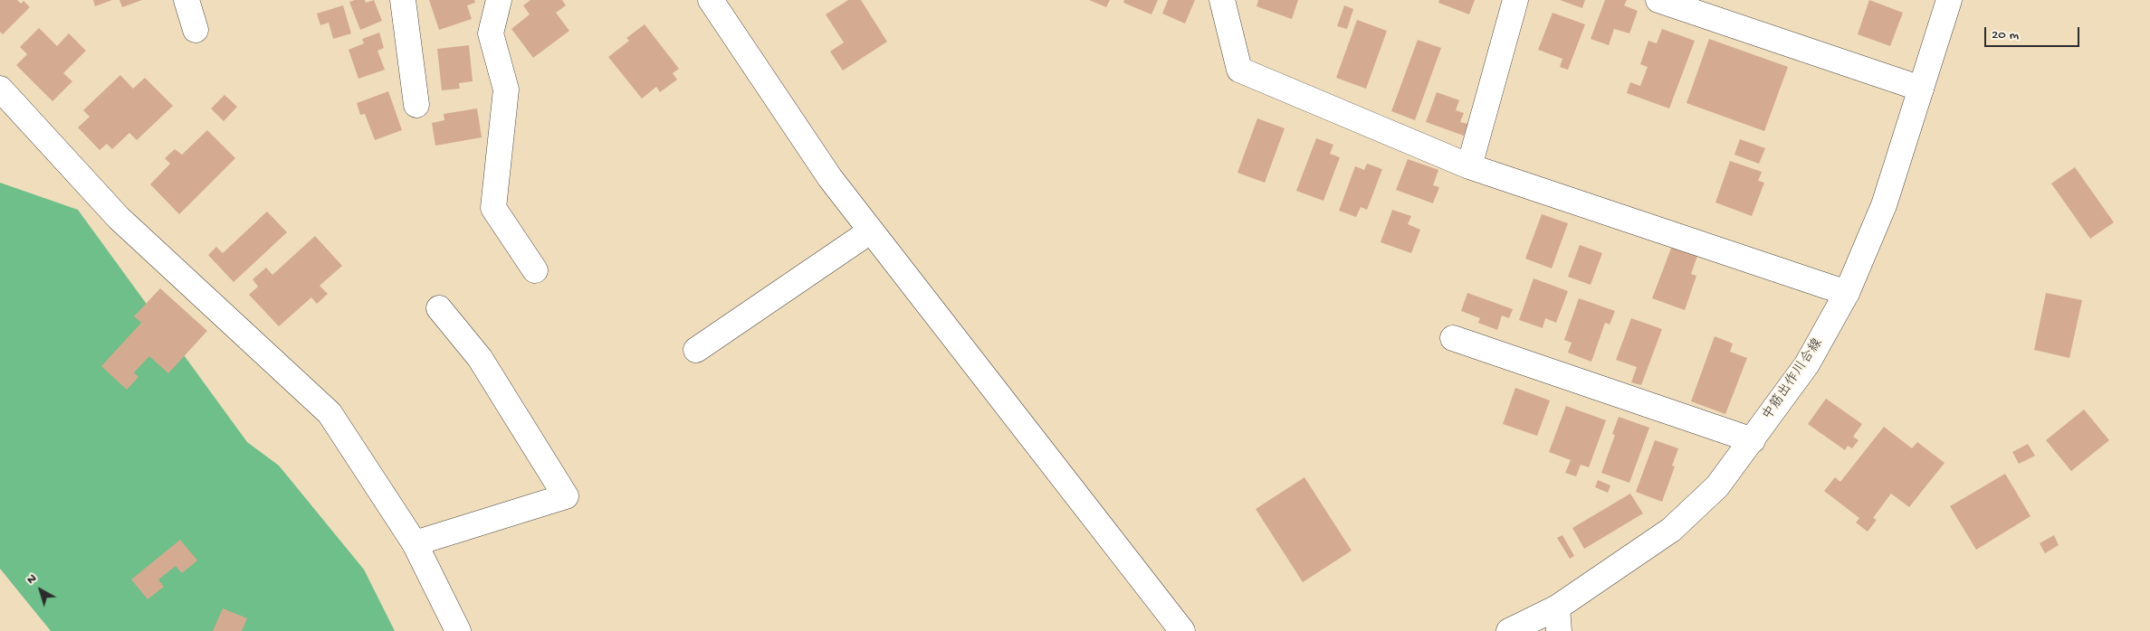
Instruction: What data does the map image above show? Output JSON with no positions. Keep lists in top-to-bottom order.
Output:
{
  "streets": {
    "street": ["中筋出作川合線"]
  },
  "scale_bar": "20 m",
  "north": "top left"
}
